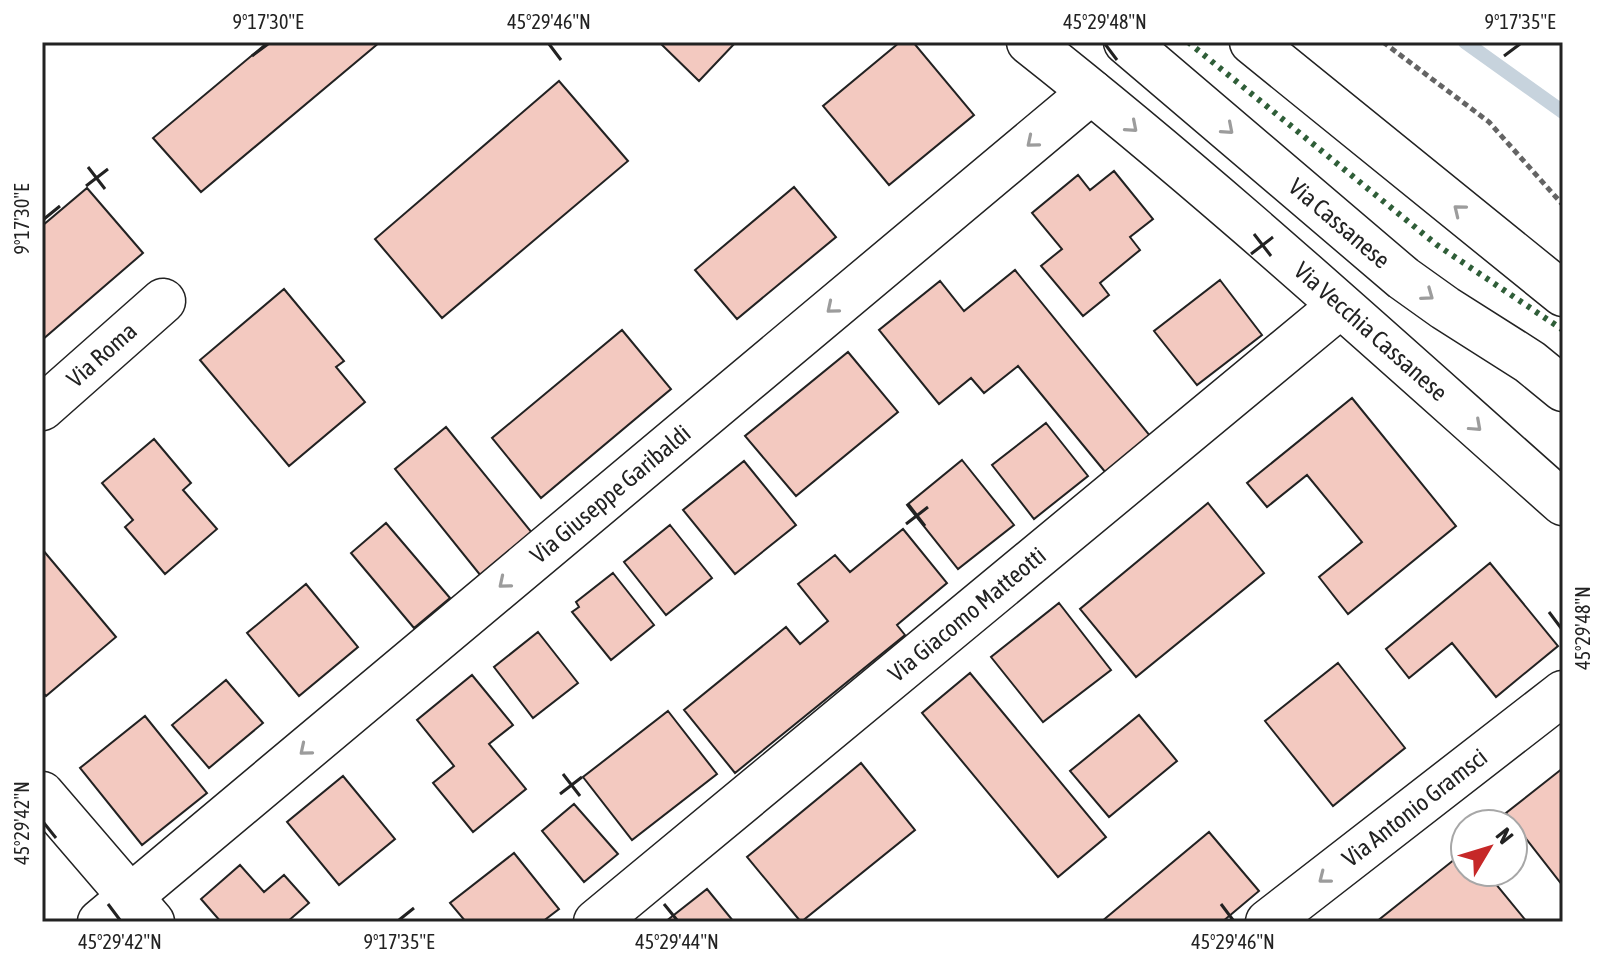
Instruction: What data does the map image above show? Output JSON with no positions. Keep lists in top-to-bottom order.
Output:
{
  "streets": {
    "street": [
      "Via Cassanese",
      "Via Vecchia Cassanese",
      "Via Roma",
      "Via Giuseppe Garibaldi",
      "Via Giacomo Matteotti",
      "Via Antonio Gramsci"
    ]
  },
  "crossings": [
    ["Via Vecchia Cassanese", "Via Giuseppe Garibaldi"],
    ["Via Vecchia Cassanese", "Via Giacomo Matteotti"]
  ],
  "one_way": ["Via Giuseppe Garibaldi", "Via Antonio Gramsci"],
  "north": "top right",
  "coordinates": [
    "9°17'30\"E",
    "45°29'46\"N",
    "45°29'48\"N",
    "9°17'35\"E",
    "45°29'42\"N",
    "45°29'44\"N"
  ]
}
